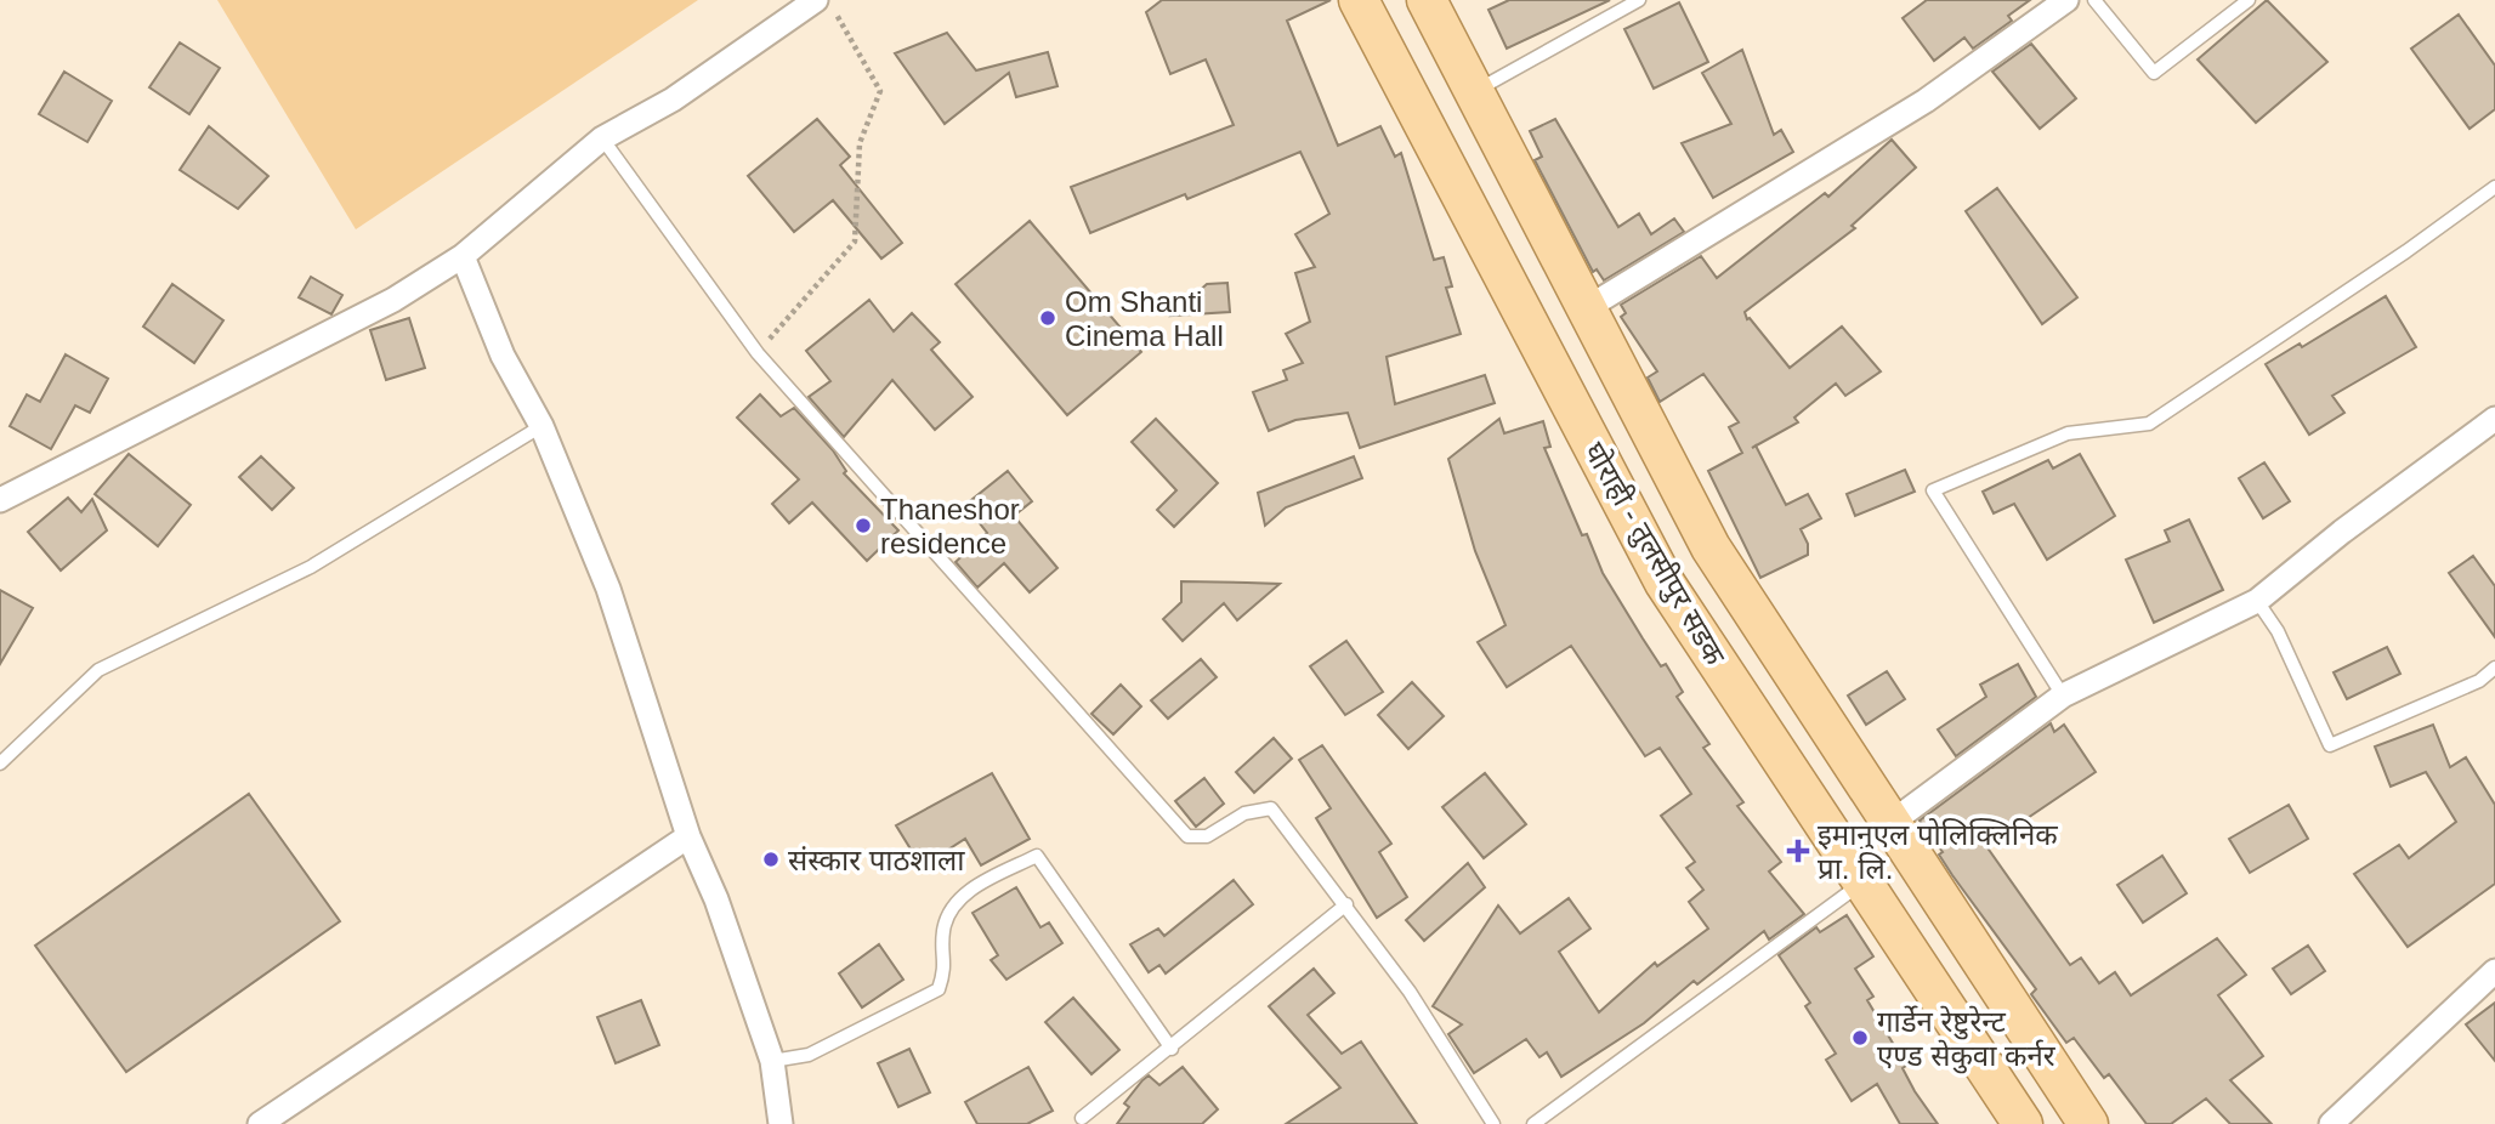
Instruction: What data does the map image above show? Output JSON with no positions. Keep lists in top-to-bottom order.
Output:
{
  "streets": {
    "main road": ["घोराही - तुलसीपुर सडक"]
  },
  "places": {
    "other": [
      "Om Shanti Cinema Hall",
      "Thaneshor residence",
      "संस्कार पाठशाला",
      "गार्डेन रेष्टुरेन्ट एण्ड सेकुवा कर्नर"
    ],
    "health": ["इमानुएल पोलिक्लिनिक प्रा. लि."]
  }
}
